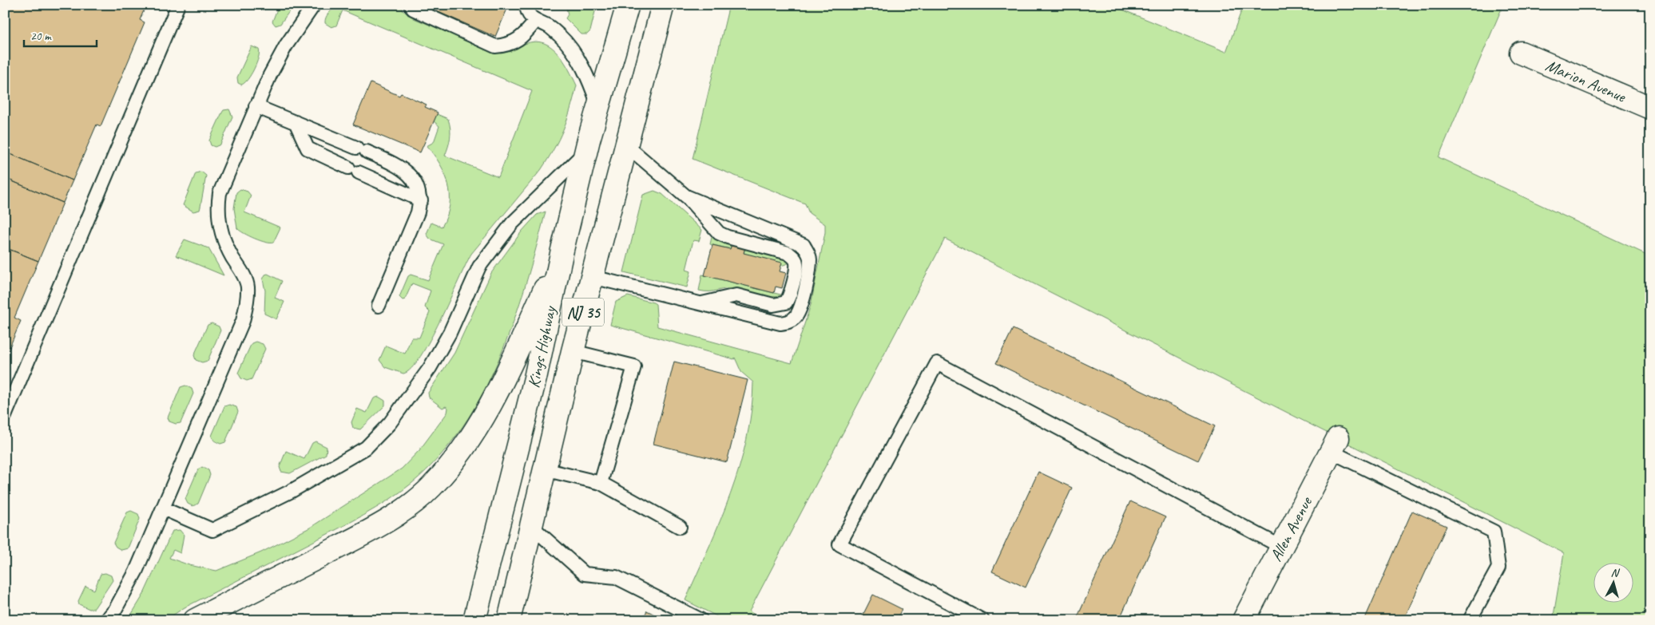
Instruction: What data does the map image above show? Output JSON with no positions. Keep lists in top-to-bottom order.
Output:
{
  "streets": {
    "main road": [
      "Marion Avenue",
      "NJ 35",
      "Kings Highway",
      "Allen Avenue"
    ]
  },
  "scale_bar": "20 m",
  "north": "top"
}
